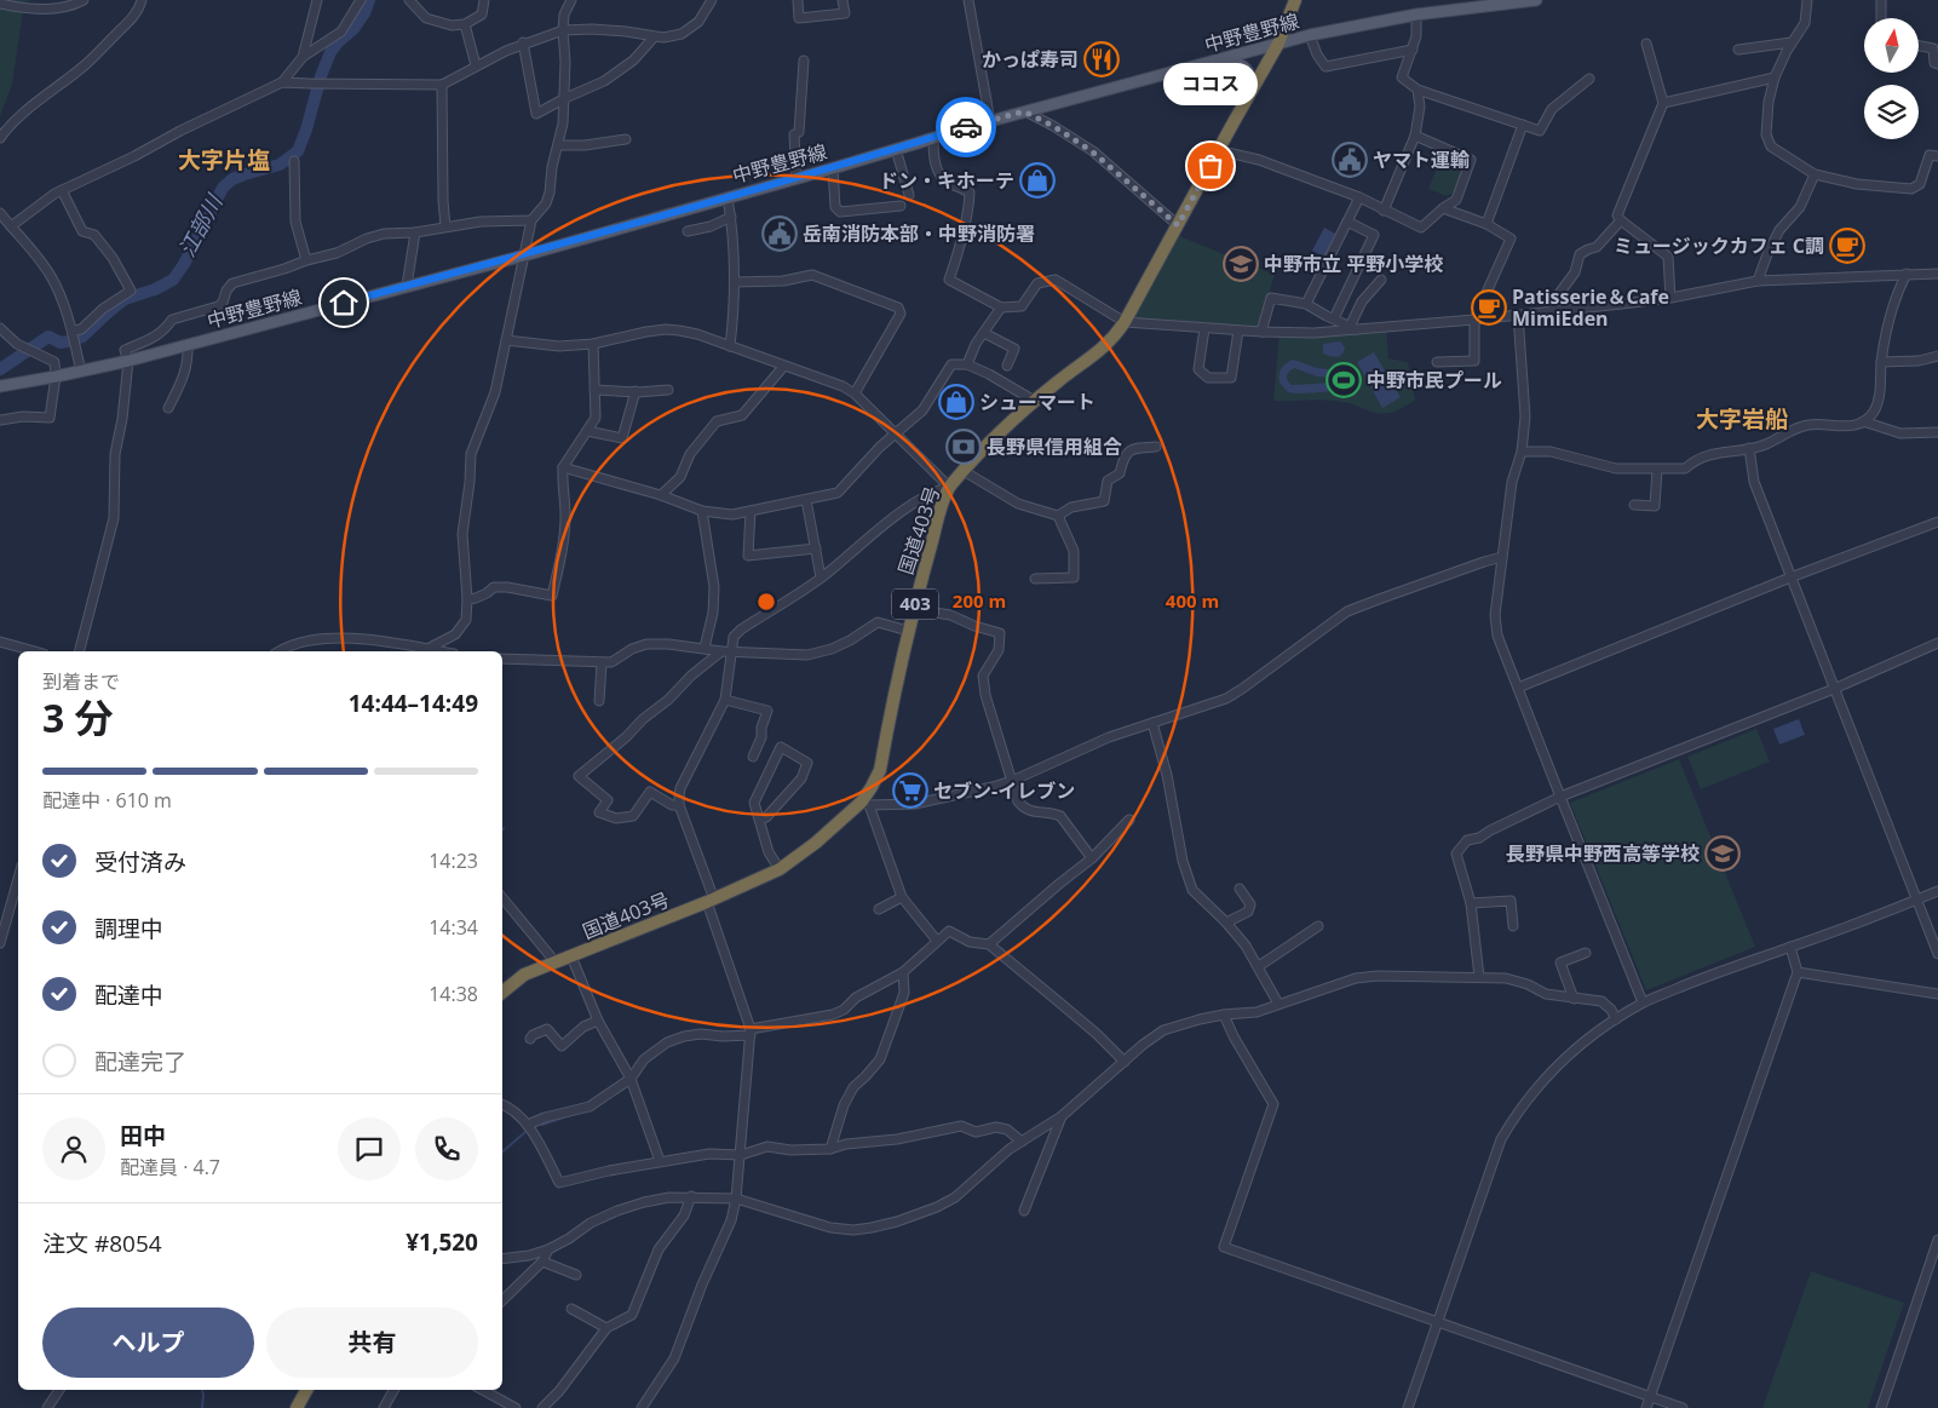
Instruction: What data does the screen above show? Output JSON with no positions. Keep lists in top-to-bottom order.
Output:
{
  "streets": {
    "highway": ["国道403号", "403"],
    "main road": ["中野豊野線"]
  },
  "crossings": [
    ["中野豊野線", "国道403号"]
  ],
  "districts": ["大字片塩", "大字岩船"],
  "water": ["江部川"],
  "places": {
    "restaurant": ["かっぱ寿司"],
    "public building": ["ヤマト運輸", "岳南消防本部・中野消防署"],
    "other": ["ココス"],
    "shop": ["ドン・キホーテ", "シューマート"],
    "cafe": ["ミュージックカフェ C調", "Patisserie＆Cafe MimiEden"],
    "school or university": ["中野市立 平野小学校", "長野県中野西高等学校"],
    "sports": ["中野市民プール"],
    "bank": ["長野県信用組合"],
    "supermarket": ["セブン-イレブン"]
  },
  "north": "top",
  "page": {
    "bubble": "ココス",
    "heading": ["3 分", "到着まで", "14:44–14:49"],
    "panel": [
      "田中",
      "配達員 · 4.7",
      "注文 #8054",
      "¥1,520"
    ],
    "bar": "配達中 · 610 m",
    "list": [
      ["受付済み", "14:23"],
      ["調理中", "14:34"],
      ["配達中", "14:38"],
      "配達完了"
    ],
    "buttons": ["ヘルプ", "共有"]
  },
  "rings": ["200 m", "400 m"]
}
